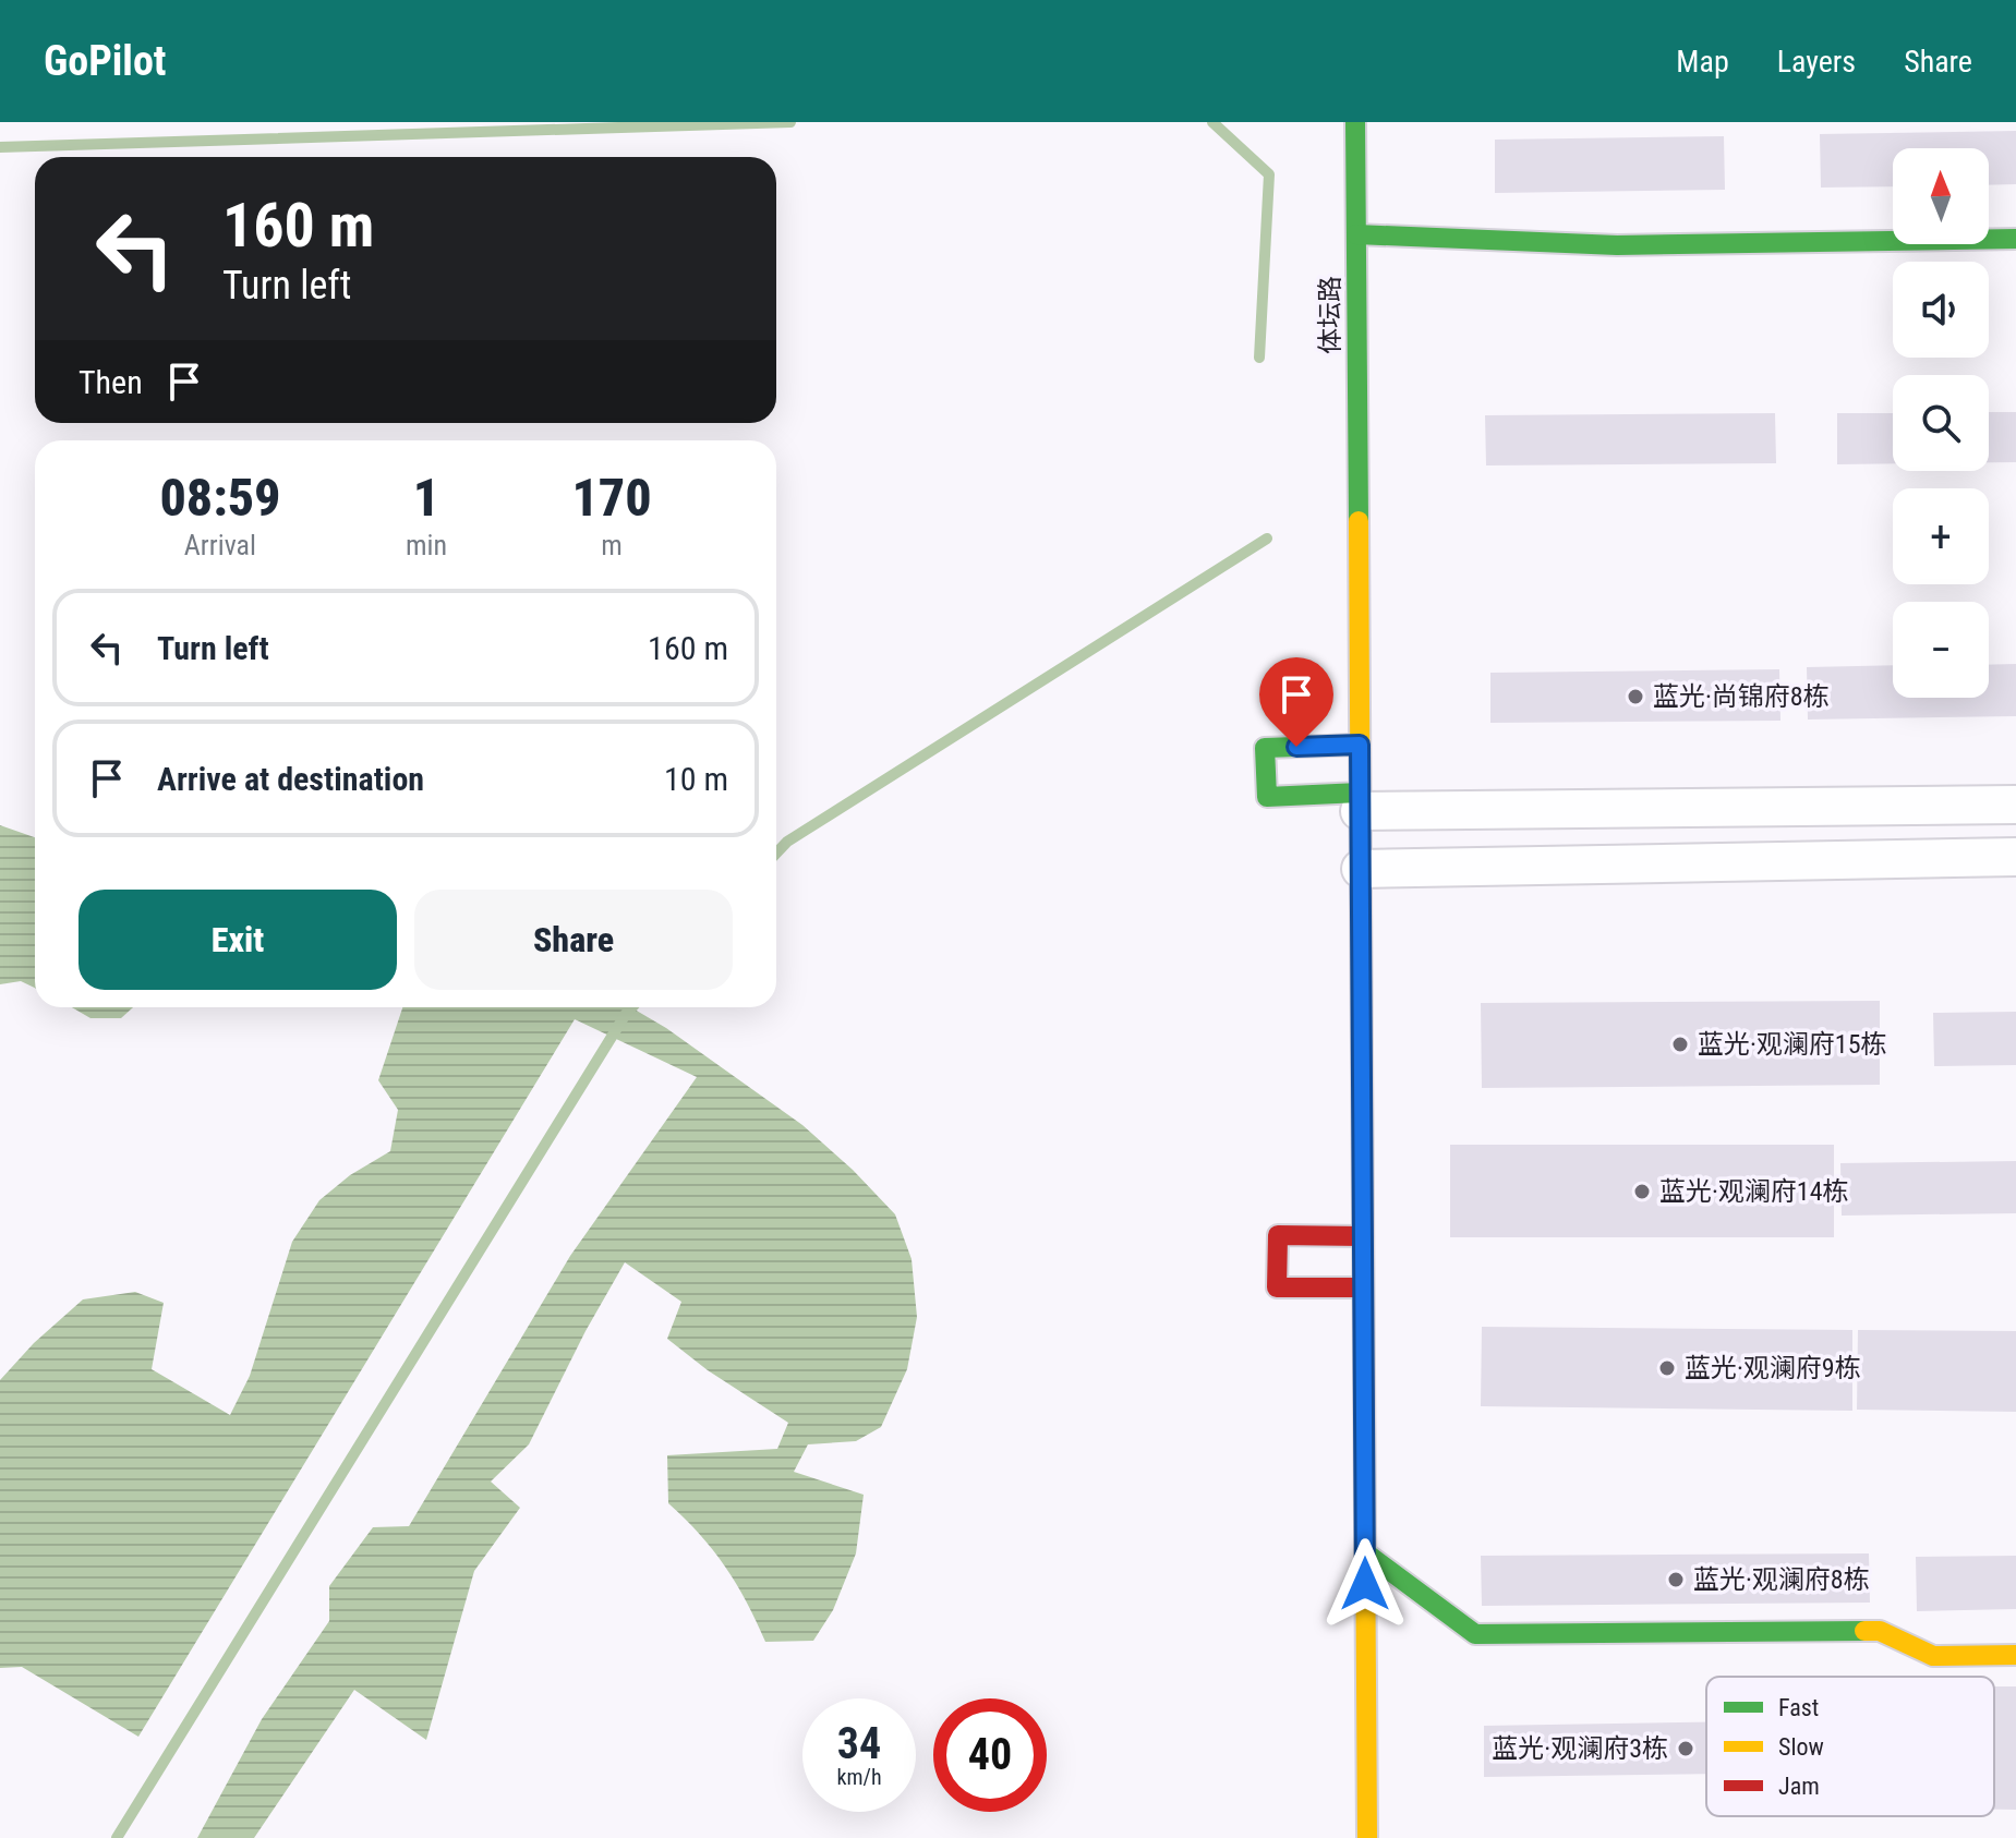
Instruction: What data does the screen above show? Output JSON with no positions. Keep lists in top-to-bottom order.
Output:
{
  "streets": {
    "street": ["体坛路"]
  },
  "places": [
    "蓝光·尚锦府8栋",
    "蓝光·观澜府15栋",
    "蓝光·观澜府14栋",
    "蓝光·观澜府9栋",
    "蓝光·观澜府8栋",
    "蓝光·观澜府3栋"
  ],
  "legend": ["Fast", "Slow", "Jam"],
  "north": "top",
  "page": {
    "header": "GoPilot",
    "nav": ["Map", "Layers", "Share"],
    "map_buttons": ["+", "−"],
    "turn": ["160 m", "Turn left"],
    "then": "Then",
    "eta": [
      "08:59",
      "Arrival",
      "1",
      "min",
      "170",
      "m"
    ],
    "list": [
      {
        "name": "Turn left",
        "value": "160 m"
      },
      {
        "name": "Arrive at destination",
        "value": "10 m"
      }
    ],
    "buttons": ["Exit", "Share"],
    "speed": "34 km/h",
    "limit": "40"
  }
}
